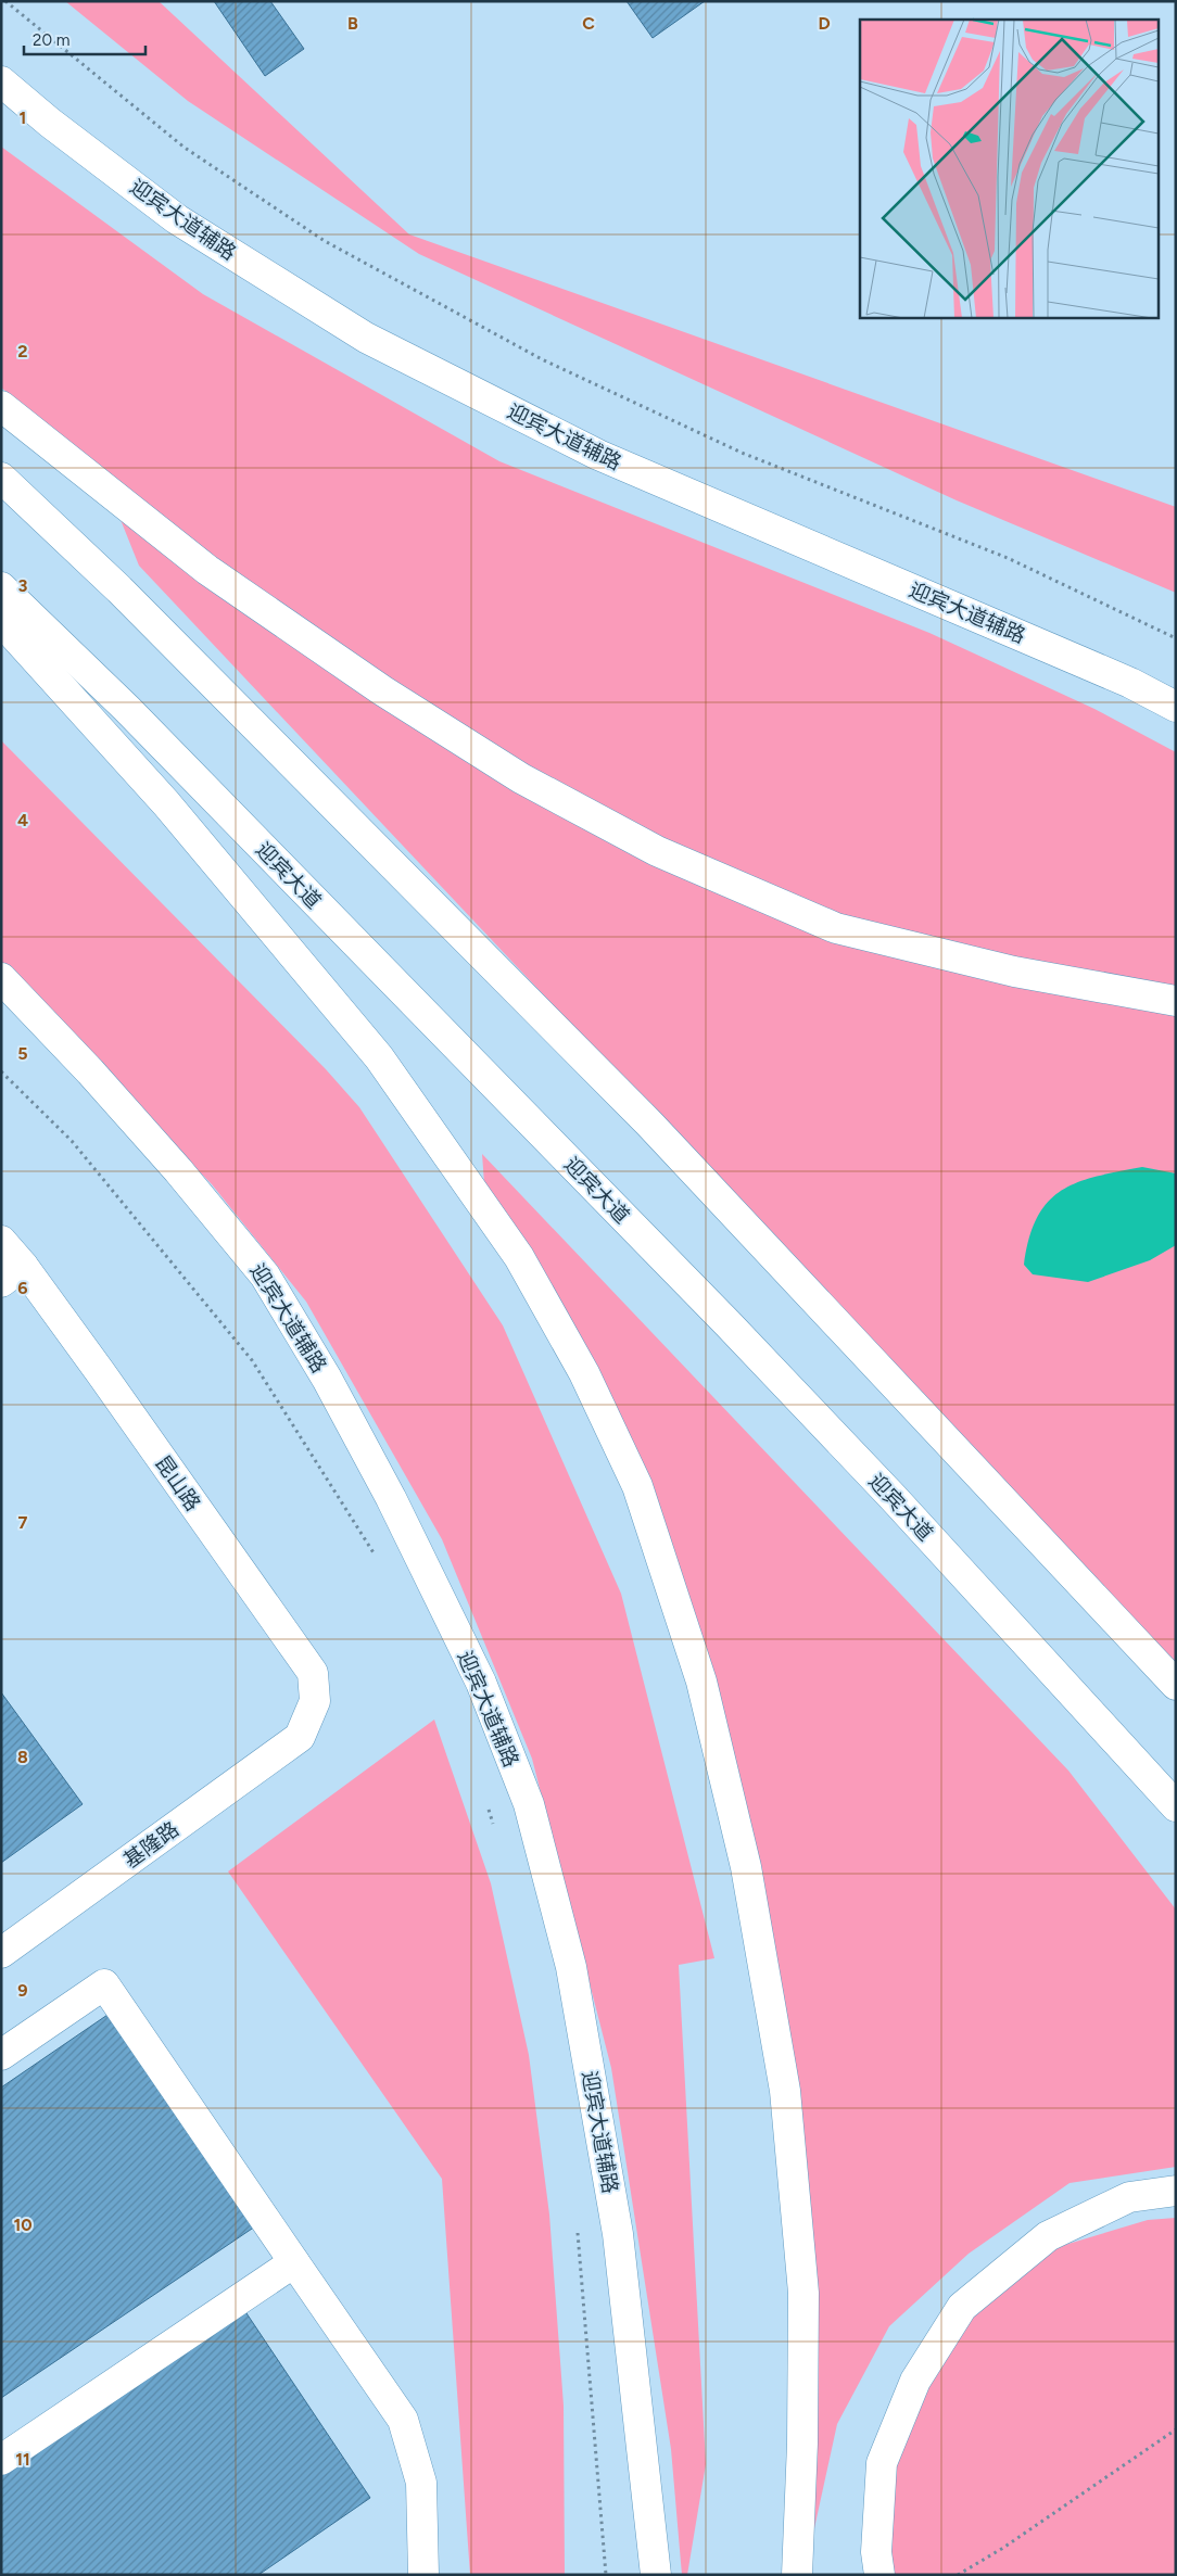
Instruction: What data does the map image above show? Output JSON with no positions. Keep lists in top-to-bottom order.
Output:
{
  "streets": {
    "main road": [
      "迎宾大道辅路",
      "迎宾大道",
      "昆山路",
      "基隆路"
    ]
  },
  "crossings": [
    ["昆山路", "基隆路"]
  ],
  "scale_bar": "20 m",
  "grid": {
    "columns": ["B", "C", "D"],
    "rows": [
      "1",
      "2",
      "3",
      "4",
      "5",
      "6",
      "7",
      "8",
      "9",
      "10",
      "11"
    ]
  }
}
